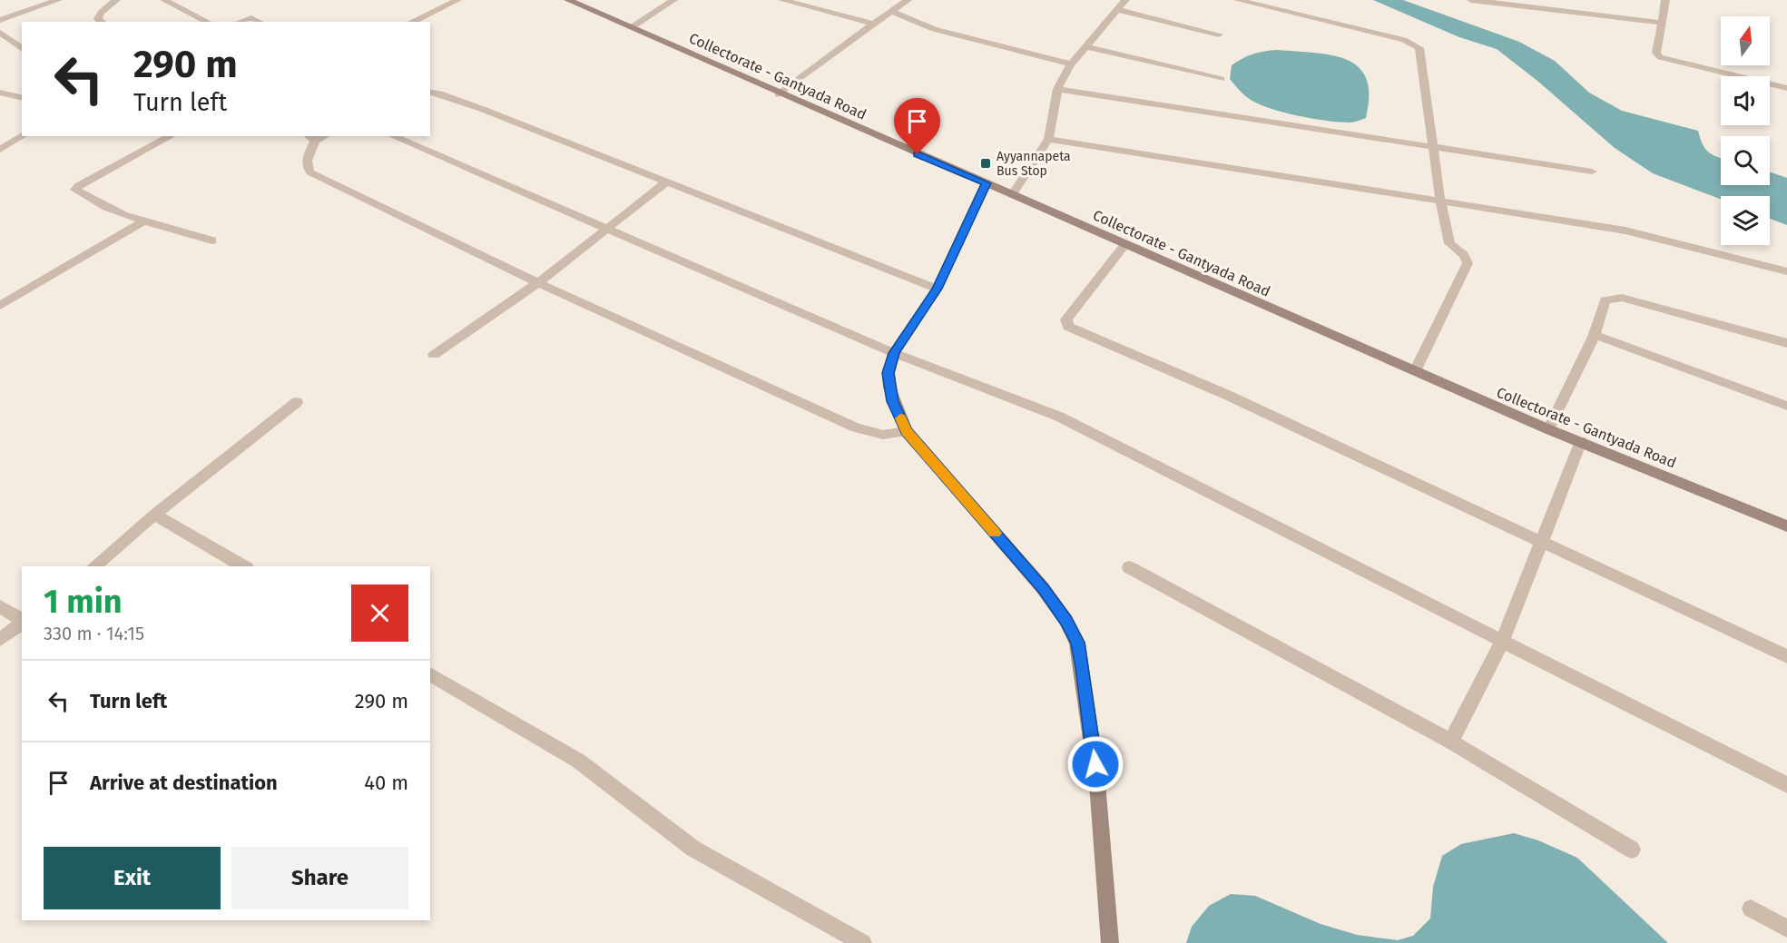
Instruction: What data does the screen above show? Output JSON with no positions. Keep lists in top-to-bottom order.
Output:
{
  "streets": {
    "street": ["Collectorate - Gantyada Road"]
  },
  "places": {
    "transit": ["Ayyannapeta Bus Stop"]
  },
  "north": "top",
  "page": {
    "turn": ["290 m", "Turn left"],
    "heading": ["1 min", "330 m · 14:15"],
    "list": [
      {
        "name": "Turn left",
        "value": "290 m"
      },
      {
        "name": "Arrive at destination",
        "value": "40 m"
      }
    ],
    "buttons": ["Exit", "Share"]
  }
}
